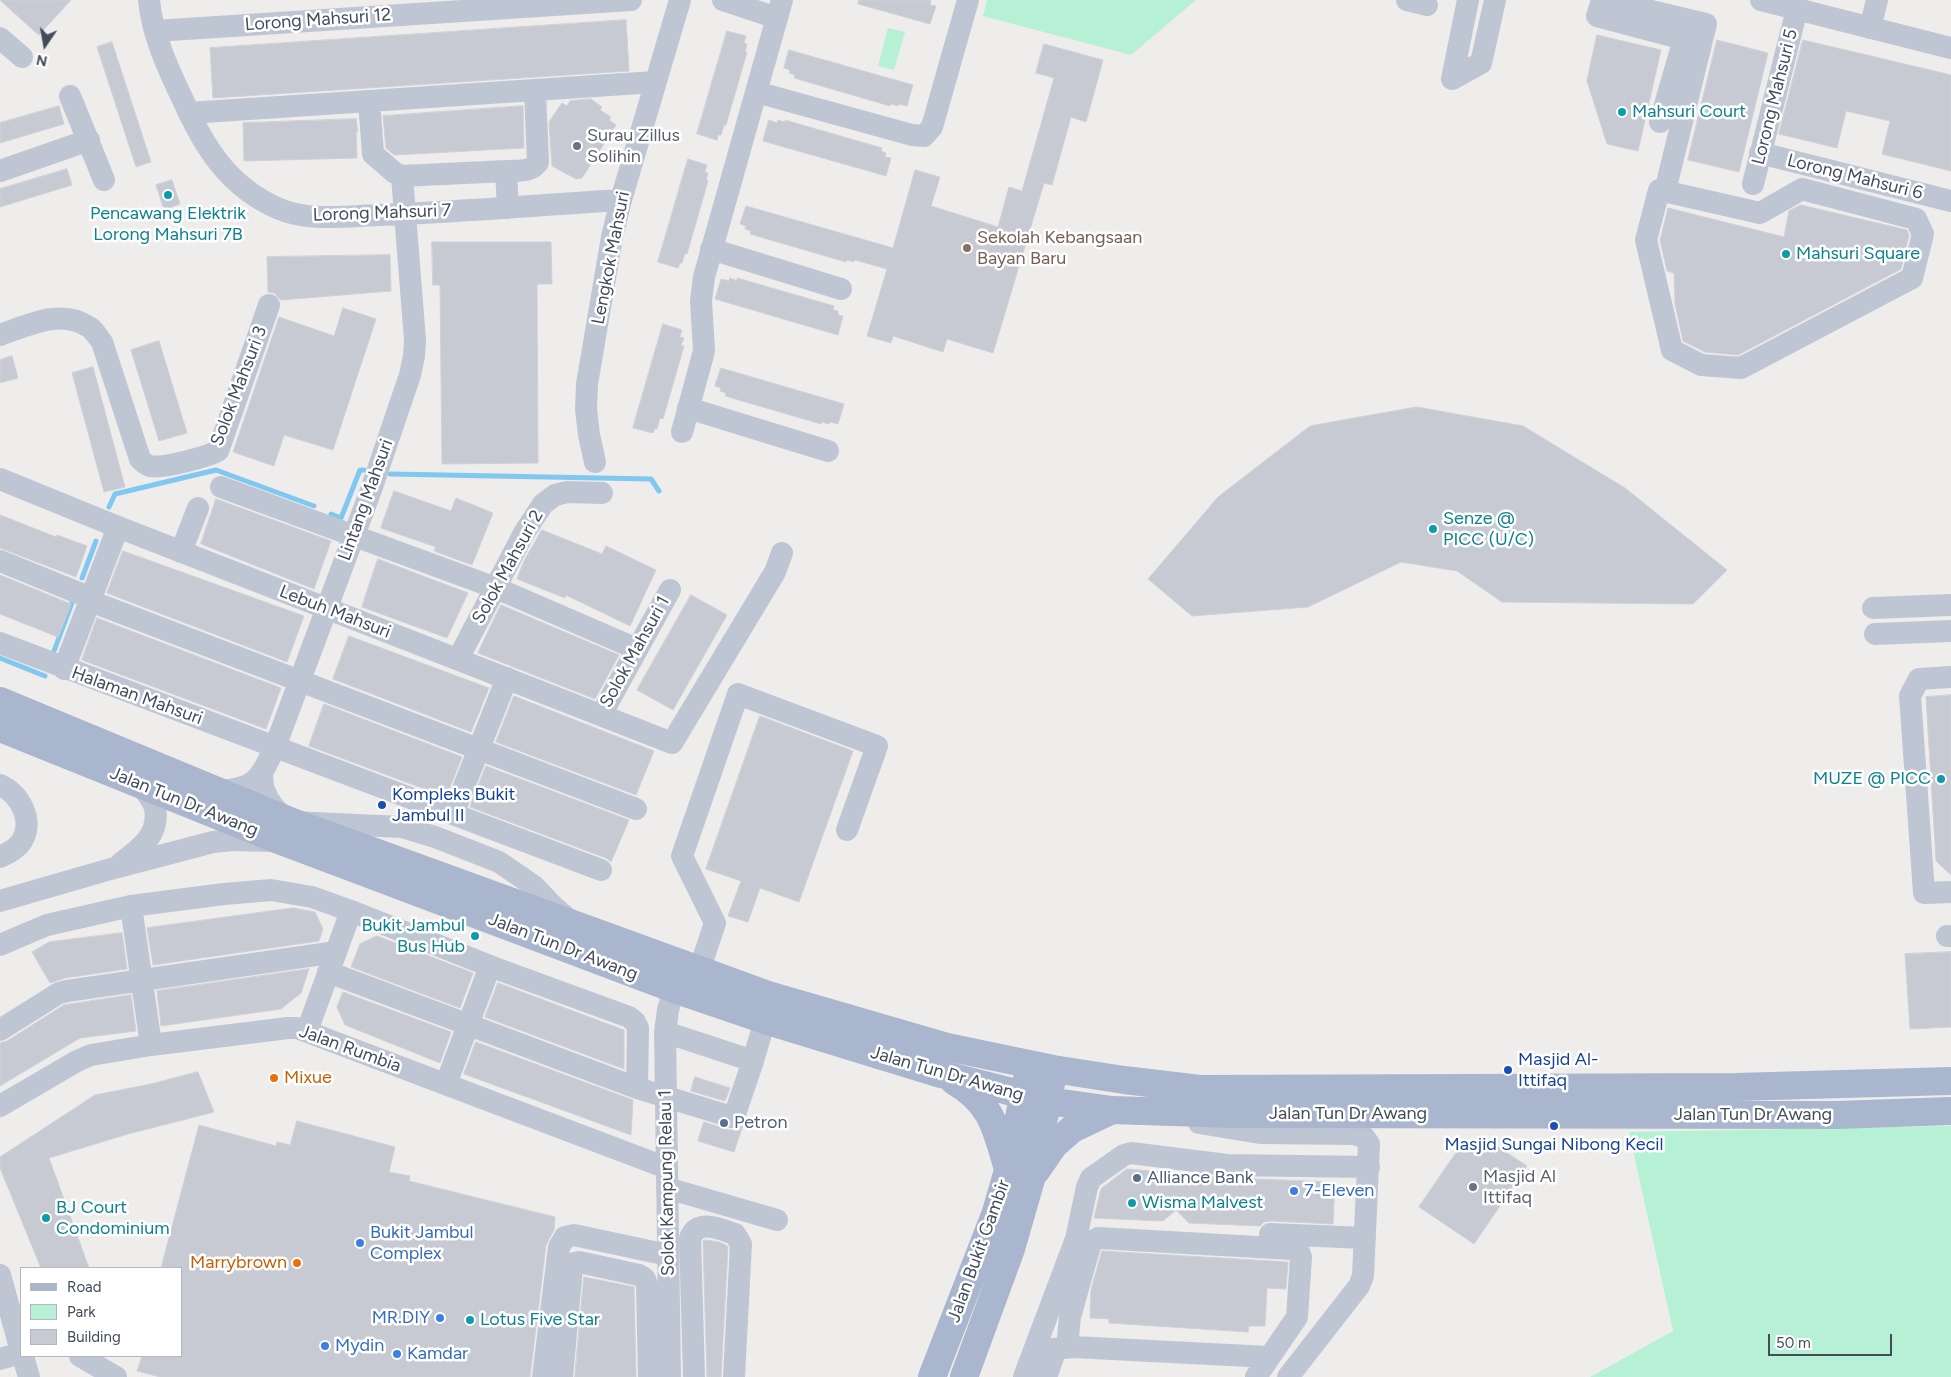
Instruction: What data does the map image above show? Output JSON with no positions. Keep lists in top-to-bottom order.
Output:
{
  "streets": {
    "main road": ["Jalan Tun Dr Awang", "Jalan Bukit Gambir"],
    "street": [
      "Lorong Mahsuri 12",
      "Lorong Mahsuri 5",
      "Lorong Mahsuri 6",
      "Lorong Mahsuri 7",
      "Lengkok Mahsuri",
      "Solok Mahsuri 3",
      "Lintang Mahsuri",
      "Solok Mahsuri 2",
      "Lebuh Mahsuri",
      "Solok Mahsuri 1",
      "Halaman Mahsuri",
      "Jalan Rumbia",
      "Solok Kampung Relau 1"
    ]
  },
  "crossings": [
    ["Lorong Mahsuri 12", "Lorong Mahsuri 7"],
    ["Lorong Mahsuri 5", "Lorong Mahsuri 6"],
    ["Lorong Mahsuri 7", "Lengkok Mahsuri"],
    ["Lorong Mahsuri 7", "Lintang Mahsuri"],
    ["Lintang Mahsuri", "Lebuh Mahsuri"],
    ["Lintang Mahsuri", "Halaman Mahsuri"],
    ["Solok Mahsuri 2", "Lebuh Mahsuri"],
    ["Lebuh Mahsuri", "Solok Mahsuri 1"],
    ["Jalan Tun Dr Awang", "Solok Kampung Relau 1"],
    ["Jalan Tun Dr Awang", "Jalan Bukit Gambir"],
    ["Jalan Rumbia", "Solok Kampung Relau 1"]
  ],
  "places": [
    "Mahsuri Court",
    "Surau Zillus Solihin",
    "Pencawang Elektrik Lorong Mahsuri 7B",
    "Sekolah Kebangsaan Bayan Baru",
    "Mahsuri Square",
    "Senze @ PICC (U/C)",
    "MUZE @ PICC",
    "Kompleks Bukit Jambul II",
    "Bukit Jambul Bus Hub",
    "Masjid Al- Ittifaq",
    "Mixue",
    "Petron",
    "Masjid Sungai Nibong Kecil",
    "Alliance Bank",
    "Masjid Al Ittifaq",
    "7-Eleven",
    "Wisma Malvest",
    "BJ Court Condominium",
    "Bukit Jambul Complex",
    "Marrybrown",
    "MR.DIY",
    "Lotus Five Star",
    "Mydin",
    "Kamdar"
  ],
  "legend": ["Road", "Park", "Building"],
  "scale_bar": "50 m",
  "north": "bottom"
}
